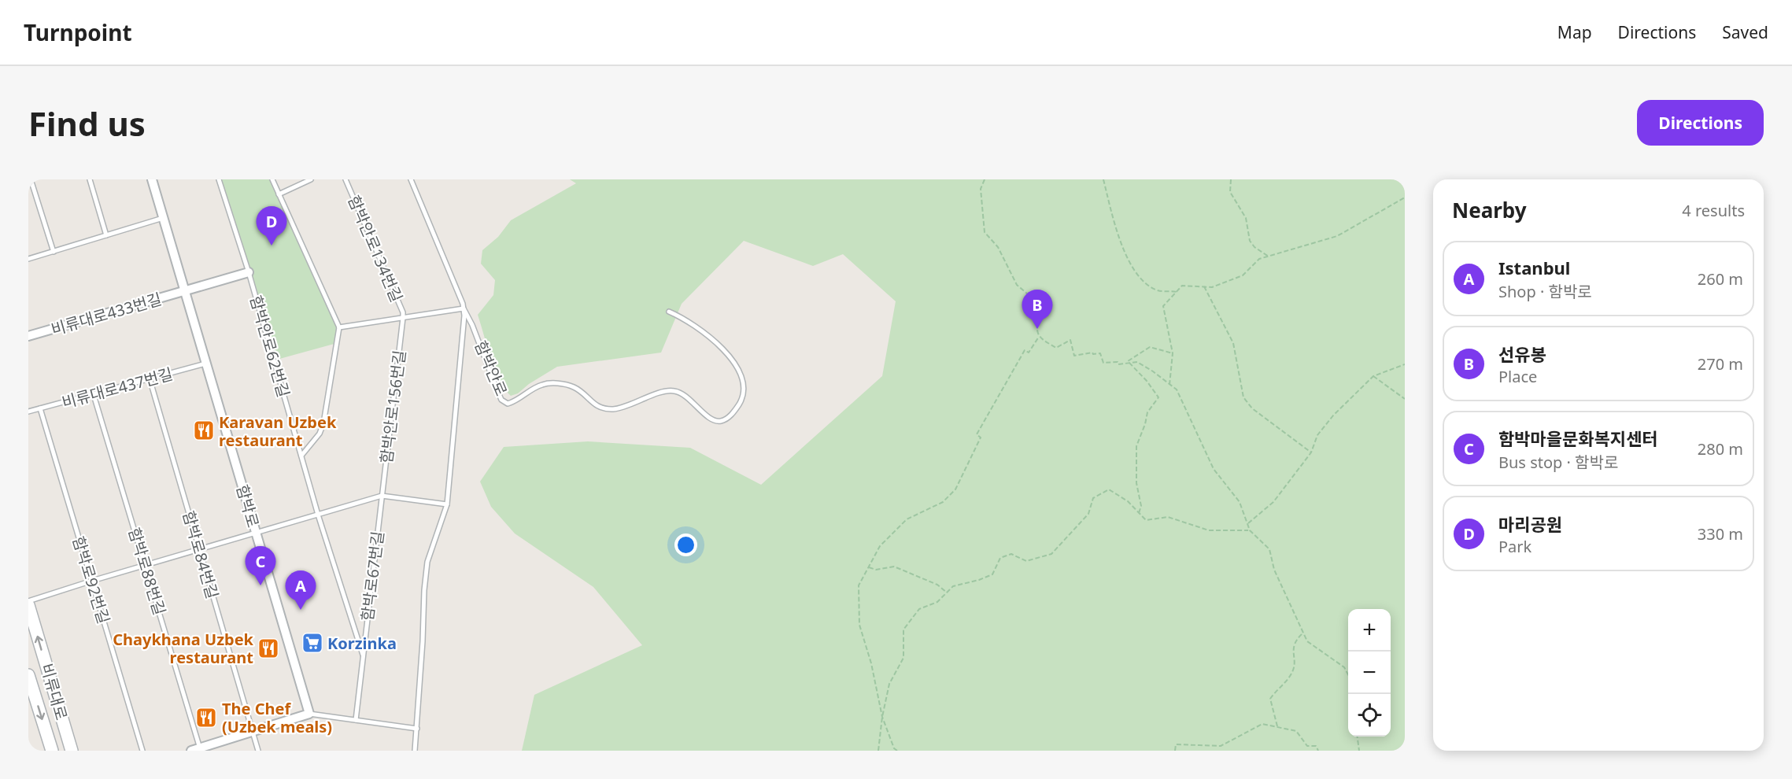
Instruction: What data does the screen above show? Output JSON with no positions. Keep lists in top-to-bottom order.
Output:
{
  "streets": {
    "main road": ["비류대로"],
    "street": ["비류대로433번길", "함박로"],
    "lane": [
      "함박안로134번길",
      "함박안로62번길",
      "함박안로",
      "비류대로437번길",
      "함박안로156번길",
      "함박로84번길",
      "함박로88번길",
      "함박로67번길",
      "함박로92번길"
    ]
  },
  "crossings": [
    ["함박안로134번길", "함박안로156번길"],
    ["비류대로433번길", "함박안로62번길"],
    ["비류대로433번길", "함박로"],
    ["함박안로62번길", "함박로67번길"],
    ["비류대로437번길", "함박로"],
    ["비류대로437번길", "함박로84번길"],
    ["비류대로437번길", "함박로88번길"],
    ["비류대로437번길", "함박로92번길"],
    ["함박안로156번길", "함박로67번길"]
  ],
  "places": {
    "restaurant": ["Karavan Uzbek restaurant", "Chaykhana Uzbek restaurant", "The Chef (Uzbek meals)"],
    "supermarket": ["Korzinka"]
  },
  "page": {
    "header": "Turnpoint",
    "nav": ["Map", "Directions", "Saved"],
    "buttons": "Directions",
    "title": "Find us",
    "heading": ["Nearby", "4 results"],
    "pins": [
      "D",
      "B",
      "C",
      "A"
    ],
    "list": [
      {
        "mark": "A",
        "name": "Istanbul",
        "note": "Shop · 함박로",
        "value": "260 m"
      },
      {
        "mark": "B",
        "name": "선유봉",
        "note": "Place",
        "value": "270 m"
      },
      {
        "mark": "C",
        "name": "함박마을문화복지센터",
        "note": "Bus stop · 함박로",
        "value": "280 m"
      },
      {
        "mark": "D",
        "name": "마리공원",
        "note": "Park",
        "value": "330 m"
      }
    ],
    "map_buttons": ["+", "−"]
  }
}
